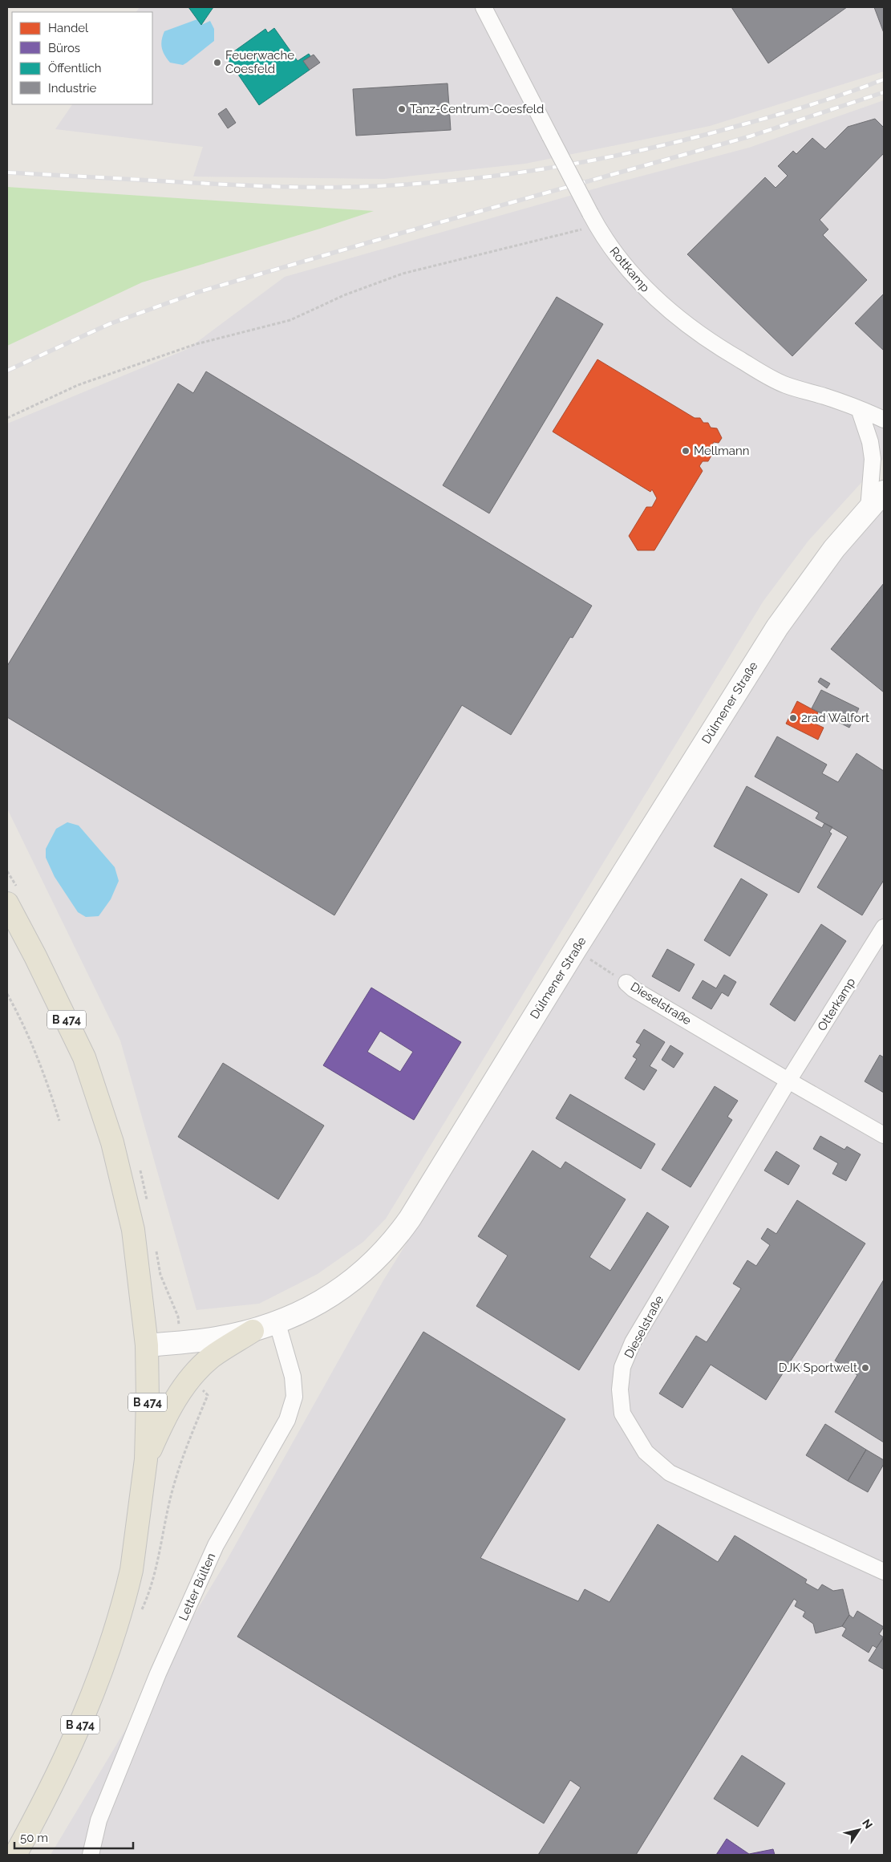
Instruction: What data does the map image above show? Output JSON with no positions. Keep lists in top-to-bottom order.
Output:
{
  "streets": {
    "main road": ["B 474"],
    "street": [
      "Rottkamp",
      "Dülmener Straße",
      "Dieselstraße",
      "Otterkamp",
      "Letter Bülten"
    ]
  },
  "crossings": [
    ["Dülmener Straße", "Dieselstraße"],
    ["Dülmener Straße", "B 474"],
    ["Dülmener Straße", "Letter Bülten"],
    ["Dieselstraße", "Otterkamp"]
  ],
  "places": [
    "Feuerwache Coesfeld",
    "Tanz-Centrum-Coesfeld",
    "Mellmann",
    "2rad Walfort",
    "DJK Sportwelt"
  ],
  "legend": [
    "Handel",
    "Büros",
    "Öffentlich",
    "Industrie"
  ],
  "scale_bar": "50 m",
  "north": "top right"
}
